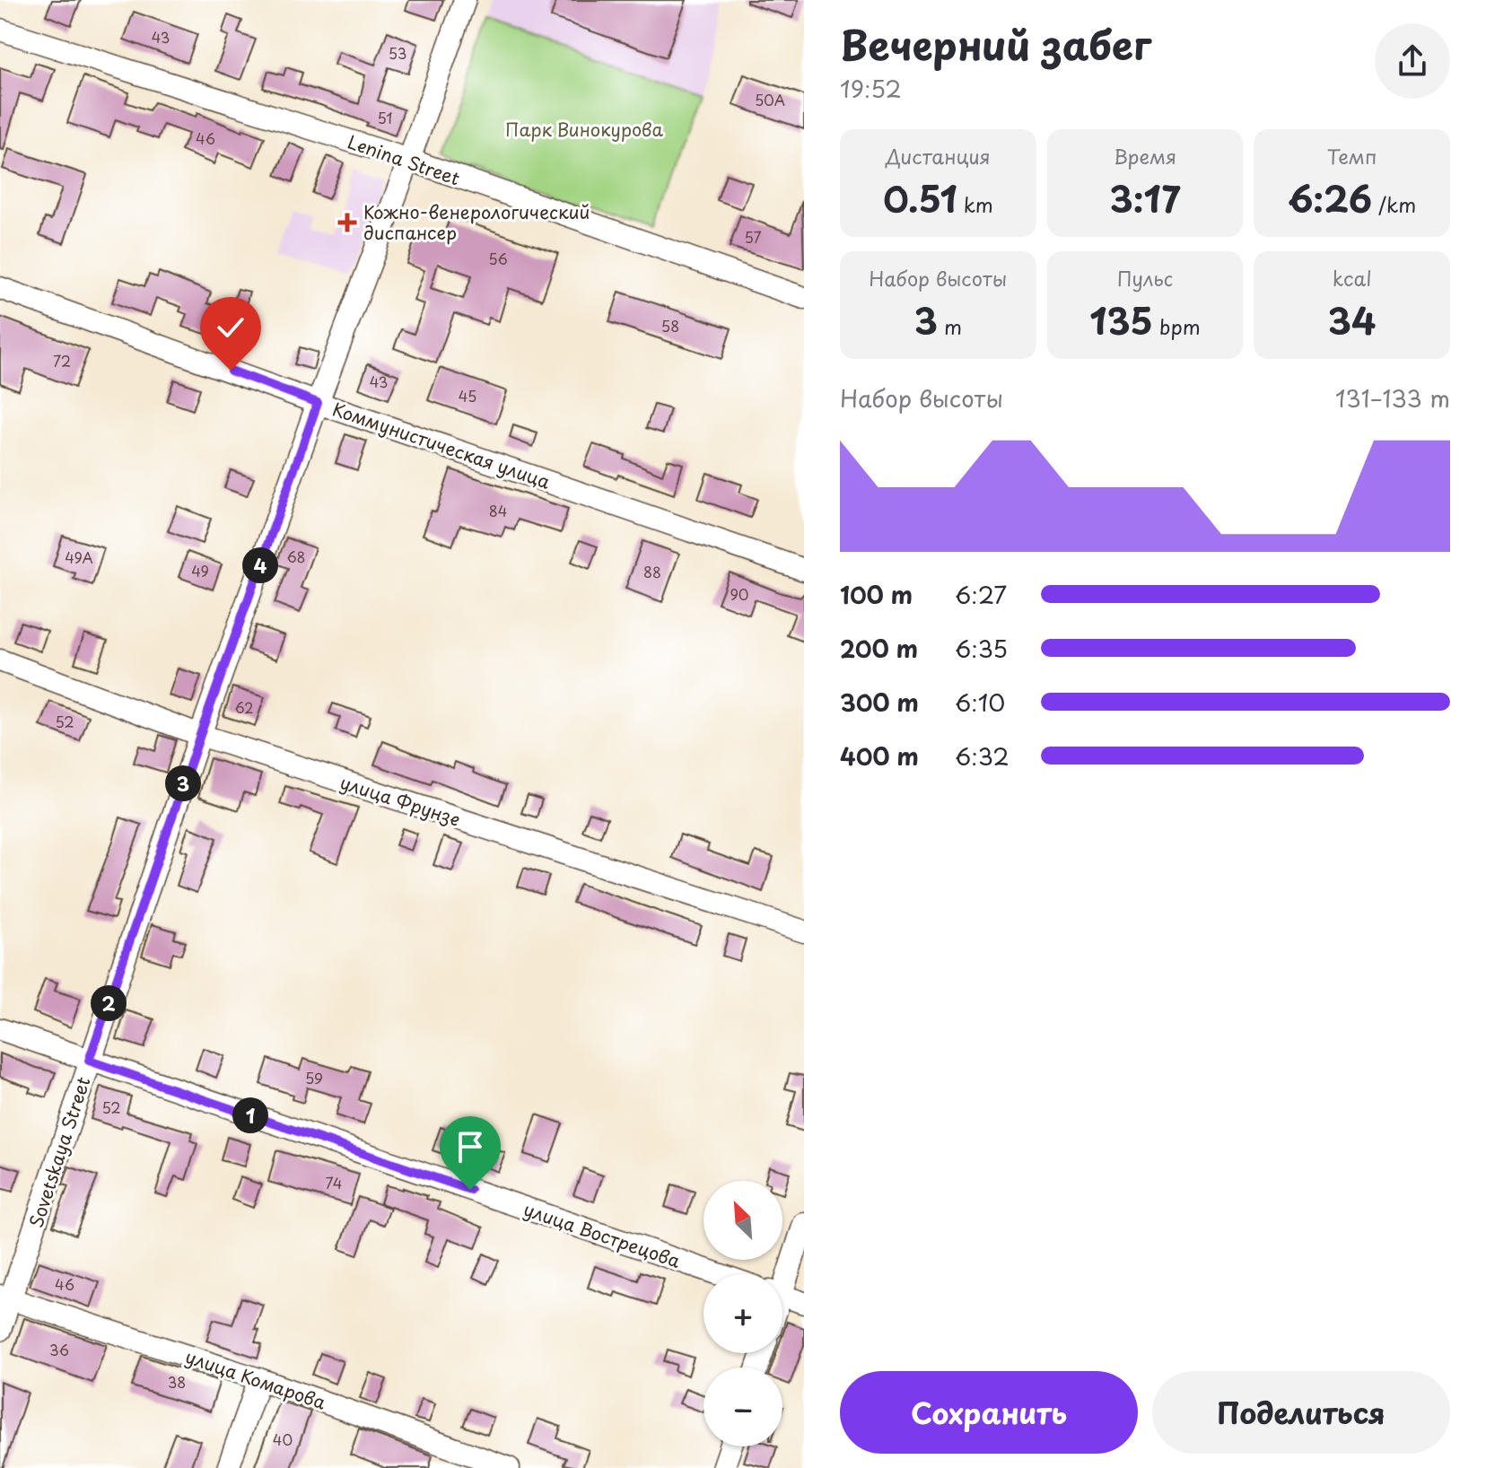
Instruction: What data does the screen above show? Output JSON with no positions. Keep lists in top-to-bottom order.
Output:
{
  "streets": {
    "street": [
      "Lenina Street",
      "Коммунистическая улица",
      "улица Фрунзе",
      "Sovetskaya Street",
      "улица Вострецова",
      "улица Комарова"
    ]
  },
  "crossings": [
    ["Lenina Street", "Sovetskaya Street"],
    ["Коммунистическая улица", "Sovetskaya Street"],
    ["улица Фрунзе", "Sovetskaya Street"],
    ["Sovetskaya Street", "улица Вострецова"],
    ["Sovetskaya Street", "улица Комарова"]
  ],
  "parks": ["Парк Винокурова"],
  "places": {
    "health": ["Кожно-венерологический диспансер"]
  },
  "house_numbers": [
    "43",
    "53",
    "50А",
    "51",
    "46",
    "57",
    "56",
    "58",
    "72",
    "43",
    "45",
    "84",
    "68",
    "49А",
    "49",
    "88",
    "90",
    "62",
    "52",
    "59",
    "52",
    "74",
    "46",
    "36",
    "38",
    "40"
  ],
  "north": "top left",
  "page": {
    "heading": ["Вечерний забег", "19:52"],
    "stats": [
      ["Дистанция", "0.51 km"],
      ["Время", "3:17"],
      ["Темп", "6:26 /km"],
      ["Набор высоты", "3 m"],
      ["Пульс", "135 bpm"],
      ["kcal", "34"]
    ],
    "chart": ["Набор высоты", "131–133 m"],
    "pins": [
      "4",
      "3",
      "2",
      "1"
    ],
    "list": [
      {
        "name": "100 m",
        "note": "6:27"
      },
      {
        "name": "200 m",
        "note": "6:35"
      },
      {
        "name": "300 m",
        "note": "6:10"
      },
      {
        "name": "400 m",
        "note": "6:32"
      }
    ],
    "map_buttons": ["+", "−"],
    "buttons": ["Сохранить", "Поделиться"]
  }
}
